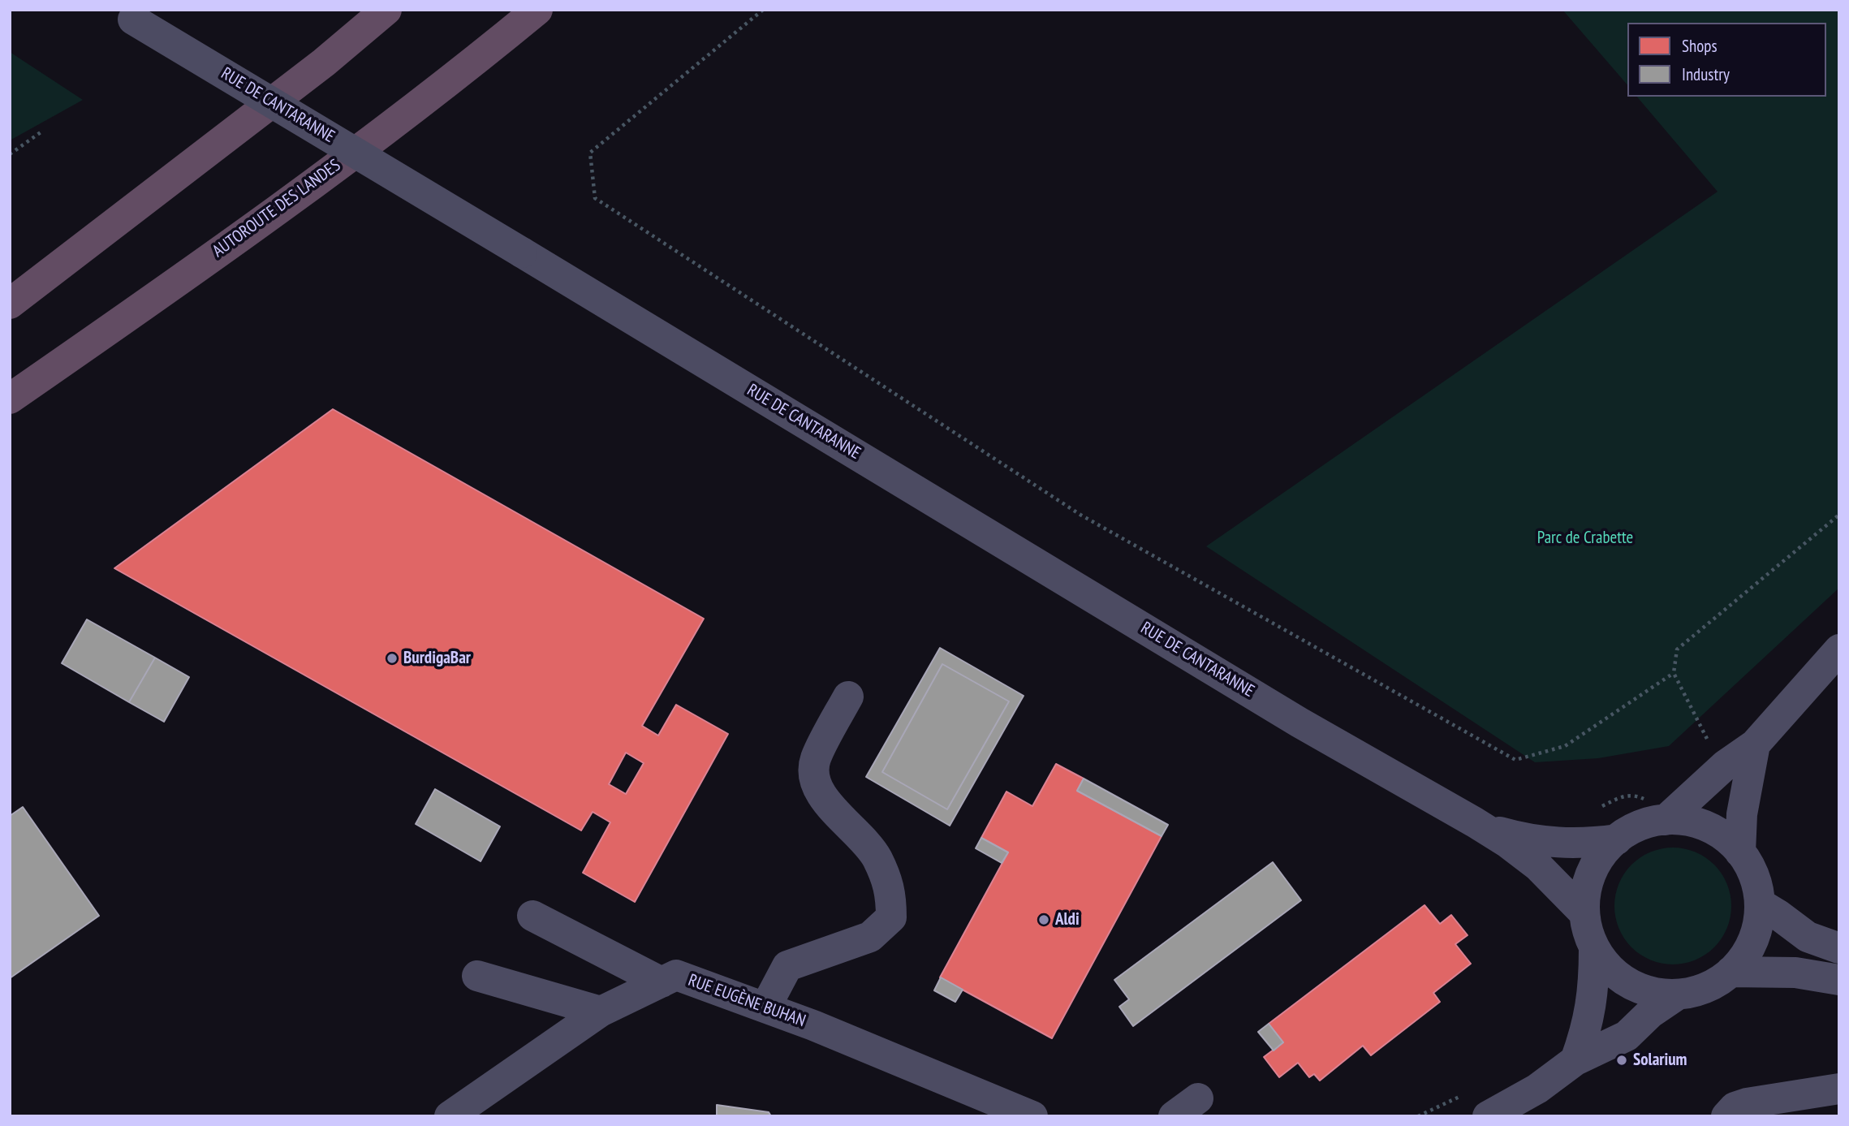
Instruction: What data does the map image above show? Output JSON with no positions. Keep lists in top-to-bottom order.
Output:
{
  "streets": {
    "highway": ["AUTOROUTE DES LANDES"],
    "street": ["RUE DE CANTARANNE", "RUE EUGÈNE BUHAN"]
  },
  "parks": ["Parc de Crabette"],
  "places": ["BurdigaBar", "Aldi", "Solarium"],
  "legend": ["Shops", "Industry"]
}
